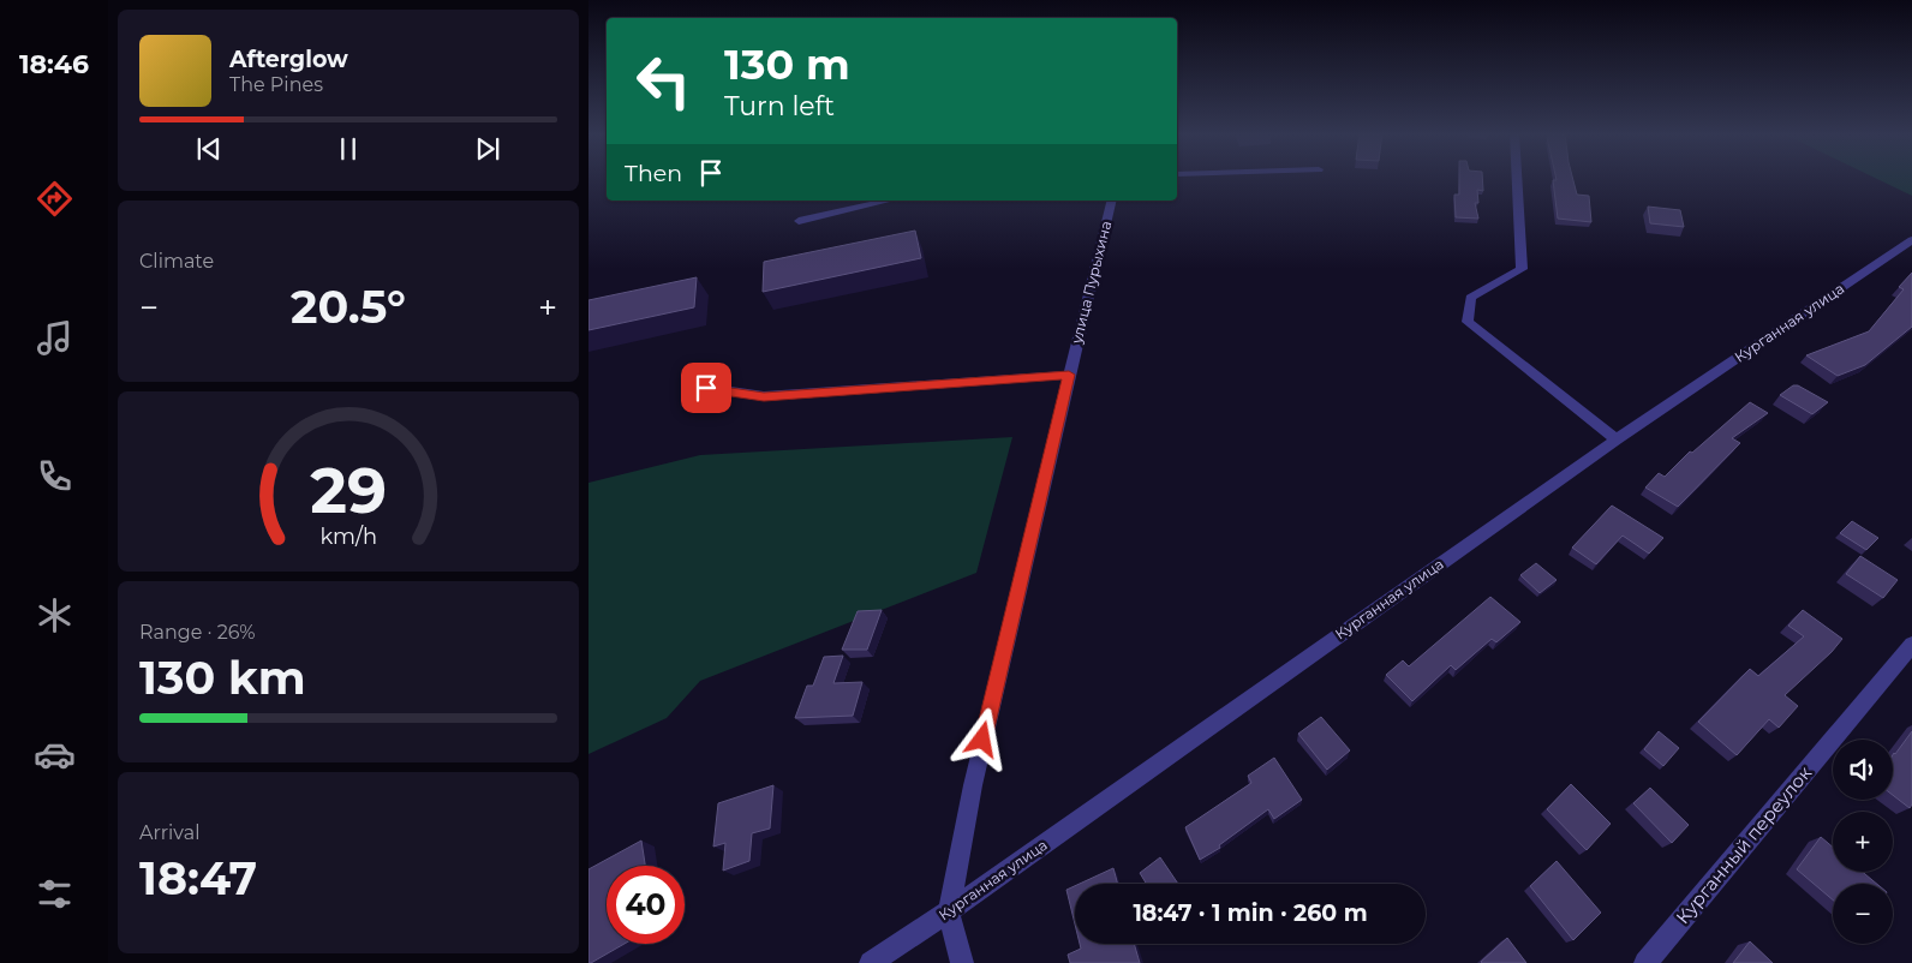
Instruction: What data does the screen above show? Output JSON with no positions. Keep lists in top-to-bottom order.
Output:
{
  "streets": {
    "street": ["улица Пурыхина", "Курганная улица", "Курганный переулок"]
  },
  "crossings": [
    ["улица Пурыхина", "Курганная улица"]
  ],
  "page": {
    "tabs": "18:46",
    "turn": ["130 m", "Turn left"],
    "song": ["Afterglow", "The Pines"],
    "then": "Then",
    "tile": [
      "Climate",
      ["Range · 26%", "130 km"],
      ["Arrival", "18:47"]
    ],
    "heat": ["−", "20.5°", "+"],
    "map_buttons": ["+", "−"],
    "limit": "40",
    "trip": "18:47 · 1 min · 260 m",
    "gauge": ["29", "km/h"]
  }
}
